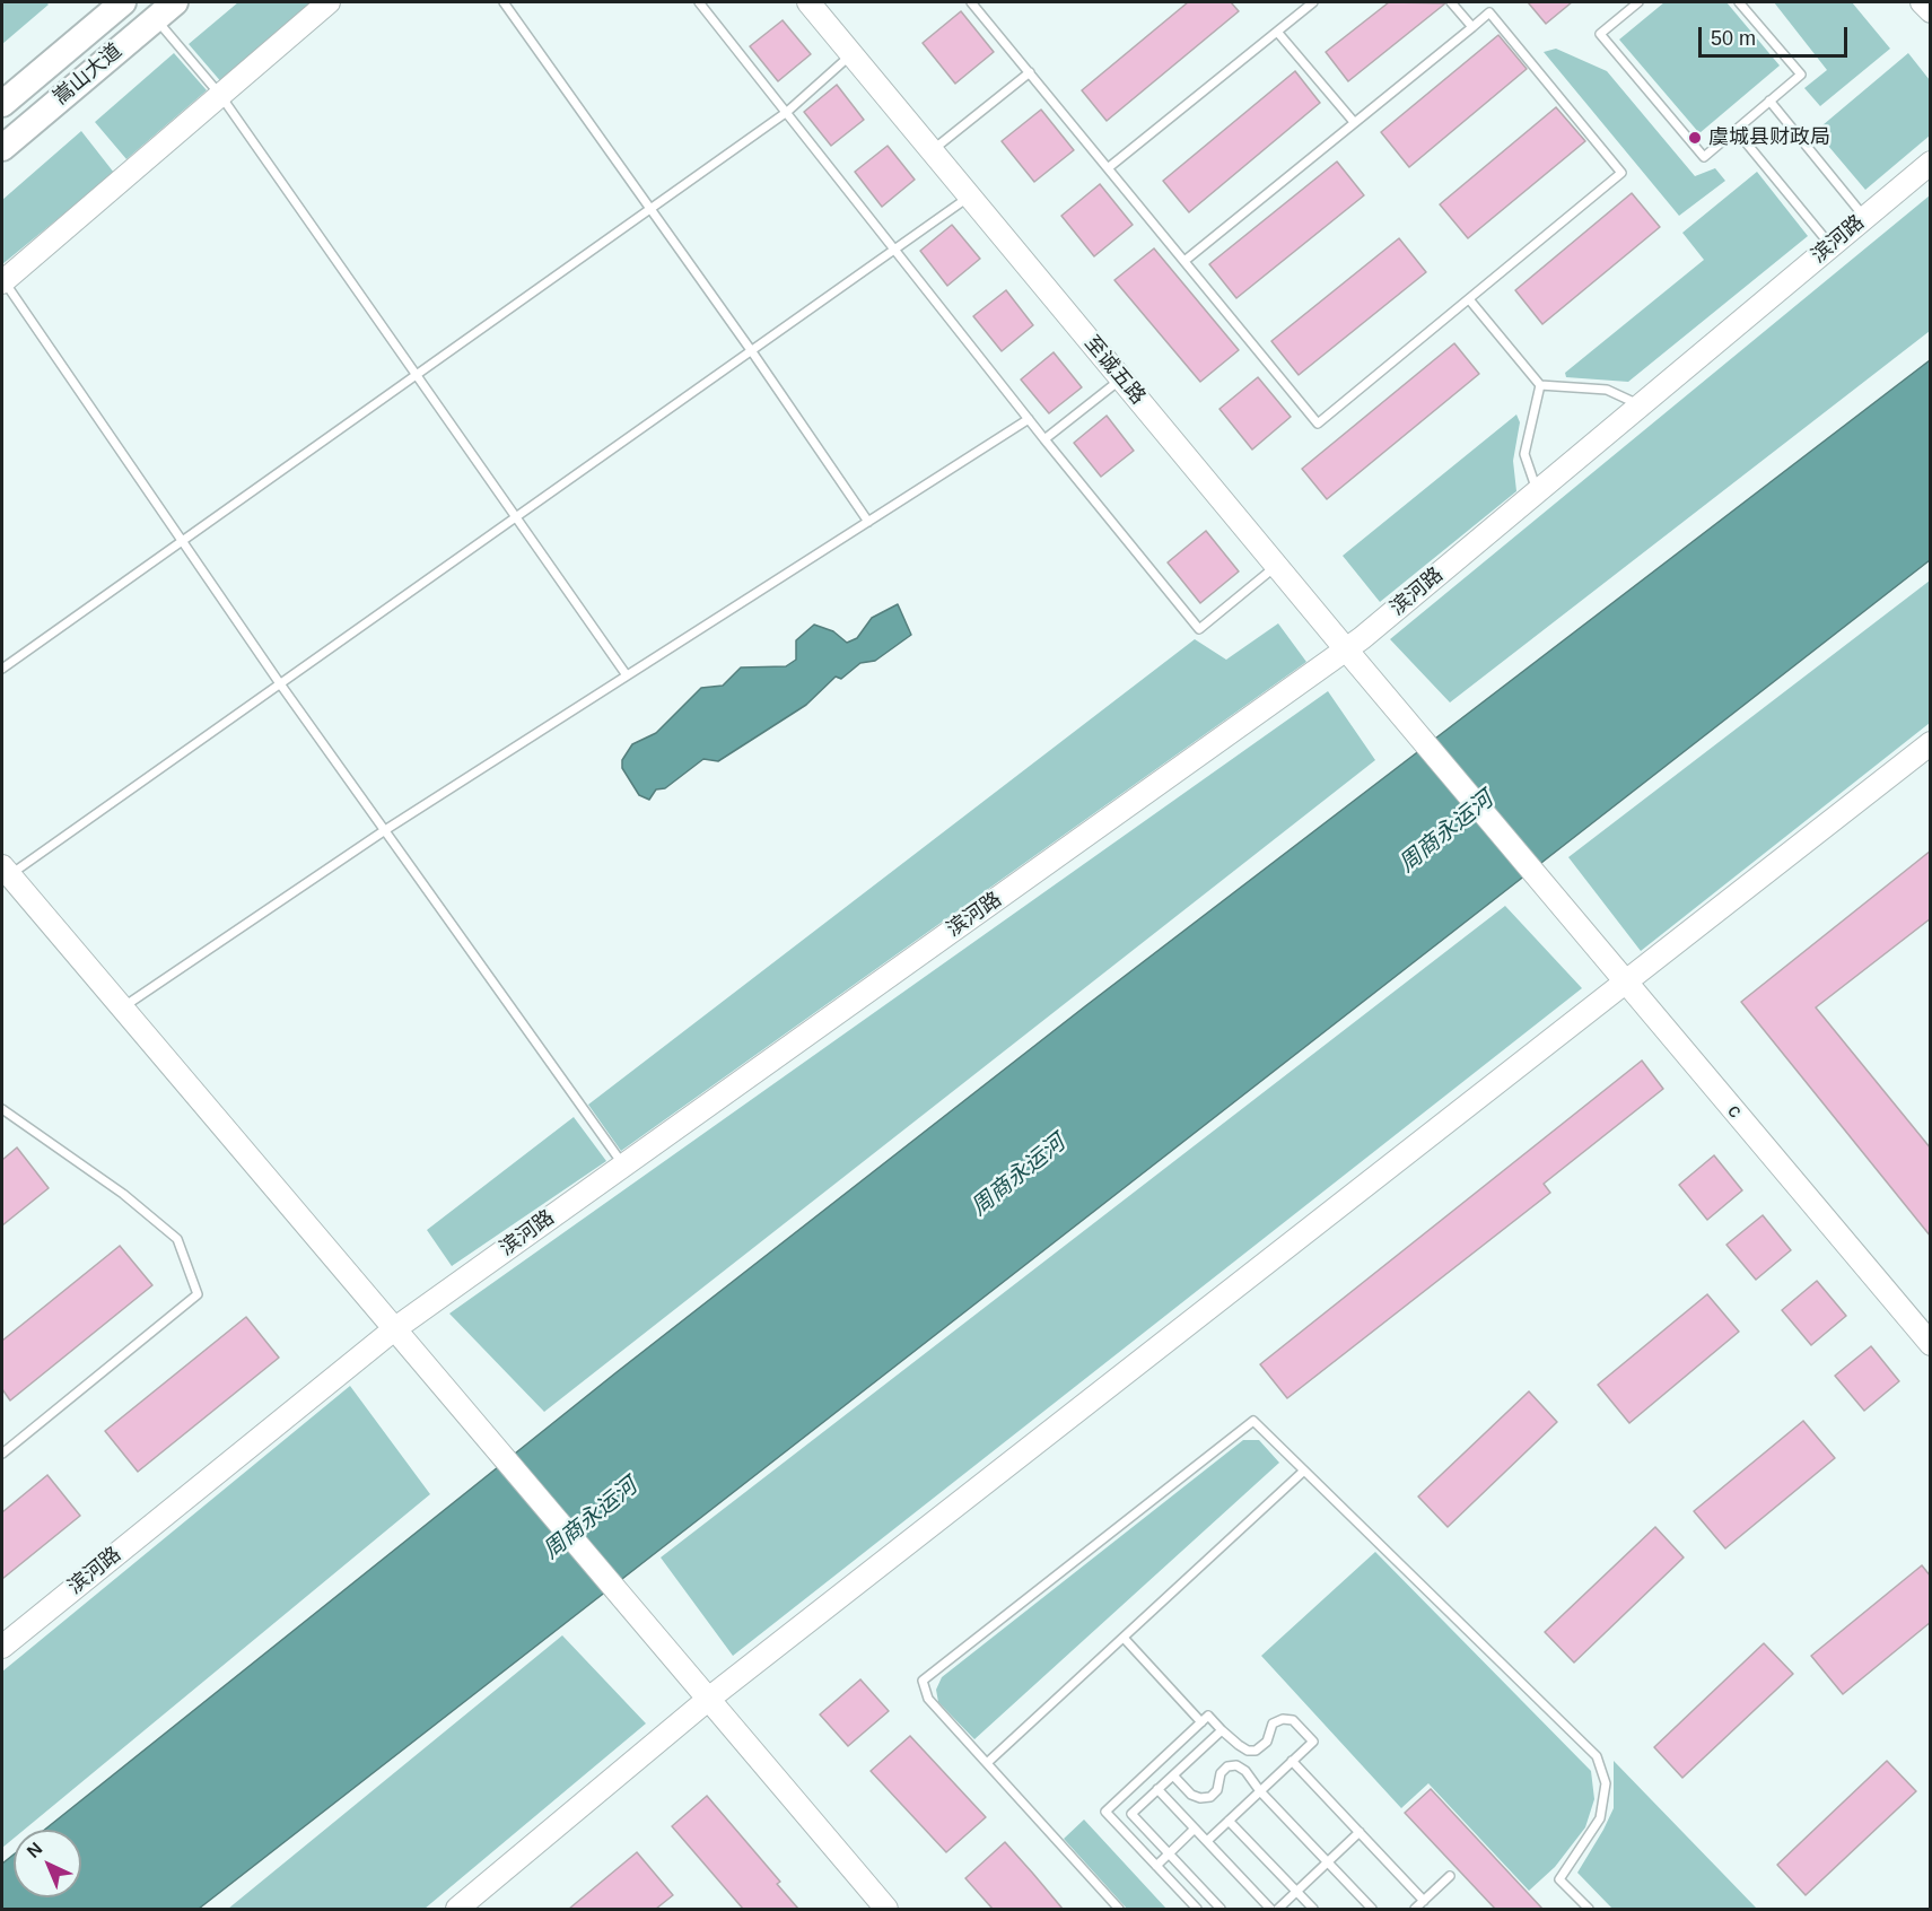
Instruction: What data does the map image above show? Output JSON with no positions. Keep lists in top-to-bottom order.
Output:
{
  "streets": {
    "main road": ["嵩山大道"],
    "street": ["滨河路", "至诚五路", "c"]
  },
  "crossings": [
    ["滨河路", "至诚五路"],
    ["至诚五路", "c"]
  ],
  "water": ["周商永运河"],
  "places": ["虞城县财政局"],
  "scale_bar": "50 m",
  "north": "top left"
}
